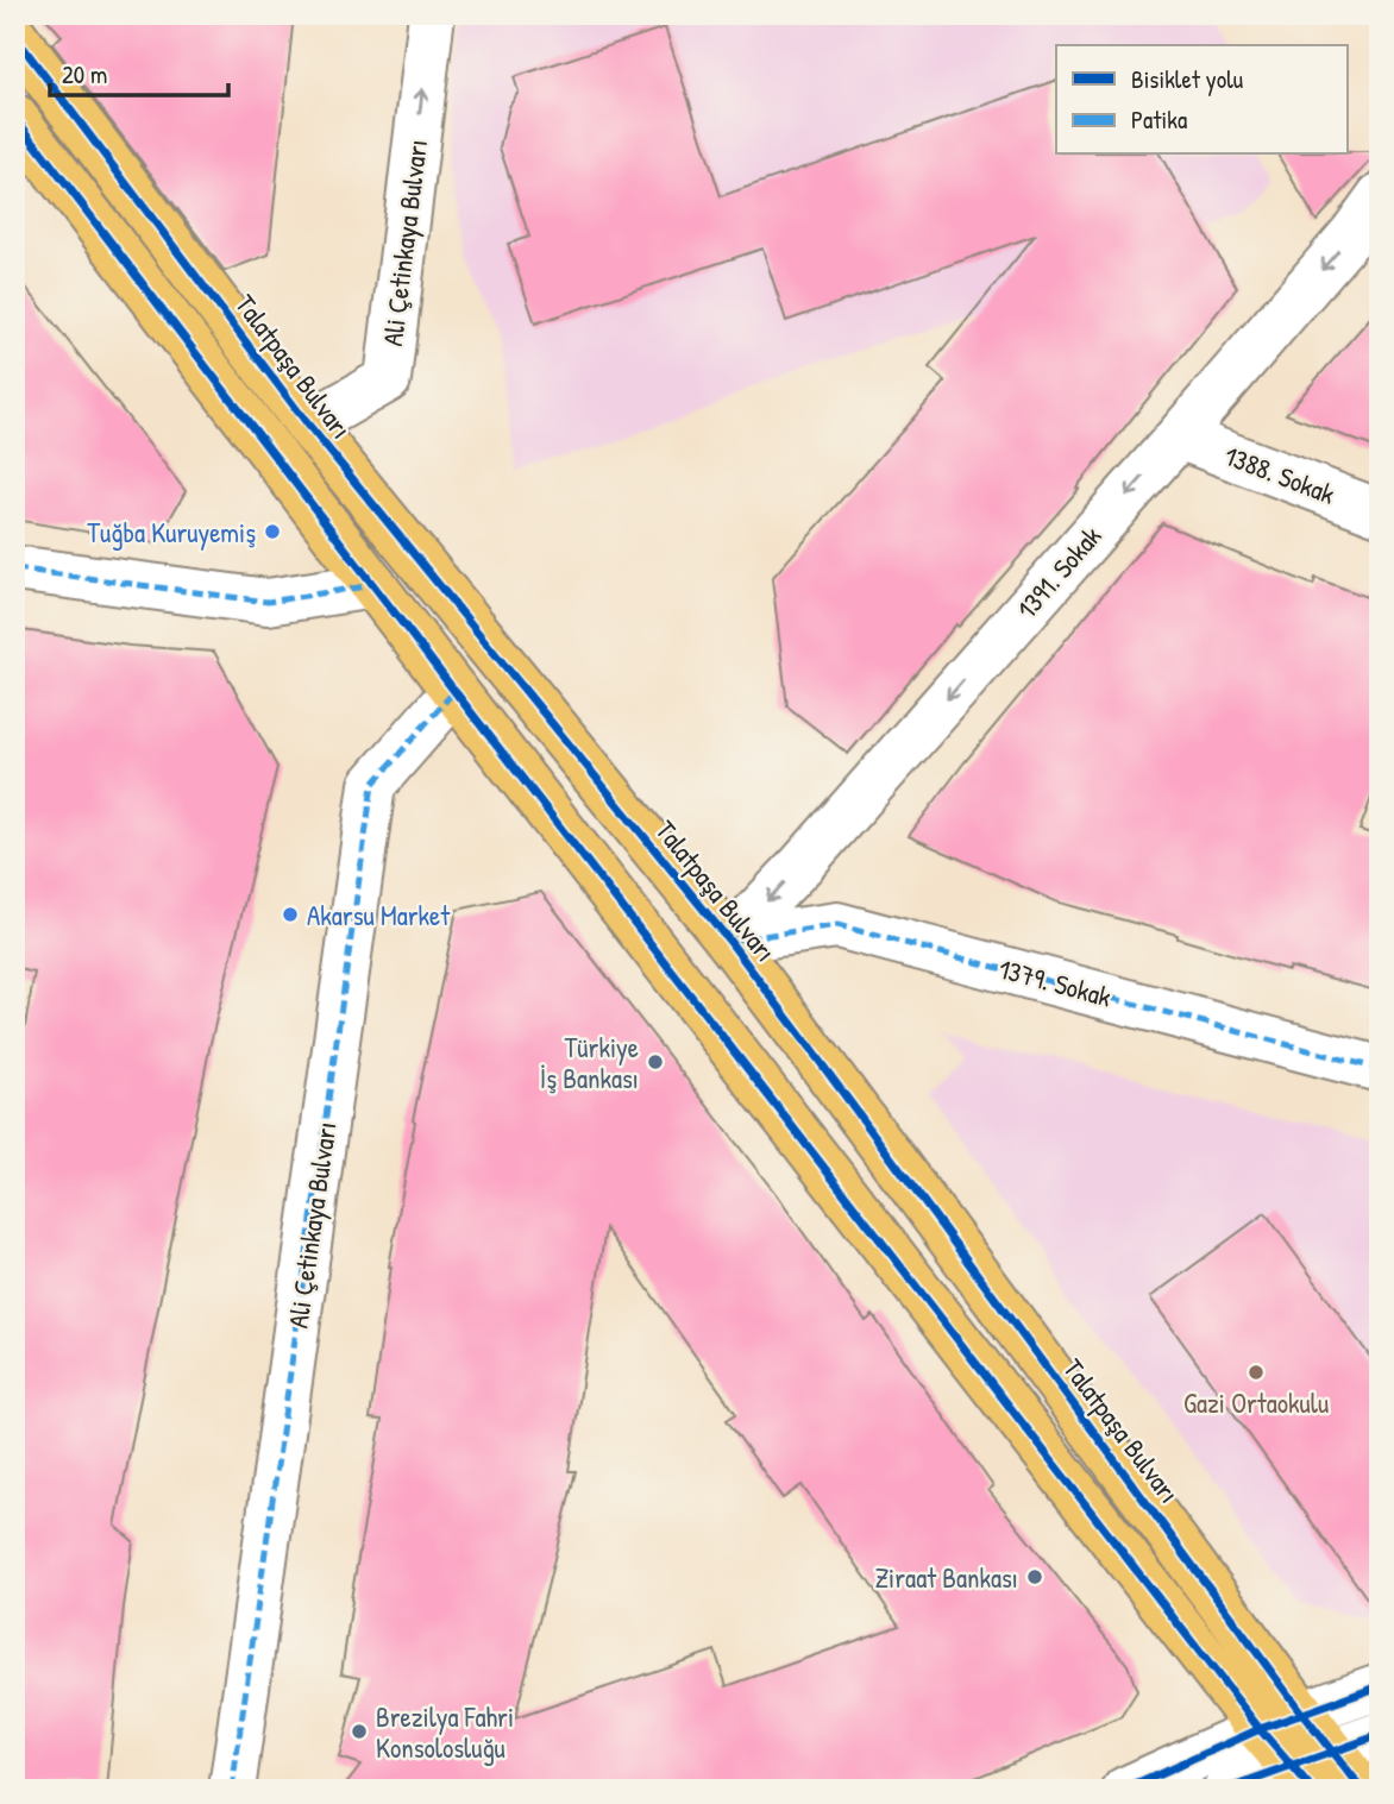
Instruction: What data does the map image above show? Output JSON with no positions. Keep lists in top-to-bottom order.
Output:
{
  "streets": {
    "main road": ["Talatpaşa Bulvarı"],
    "street": [
      "Ali Çetinkaya Bulvarı",
      "1388. Sokak",
      "1391. Sokak",
      "1379. Sokak"
    ]
  },
  "crossings": [
    ["Ali Çetinkaya Bulvarı", "Talatpaşa Bulvarı"],
    ["Talatpaşa Bulvarı", "1391. Sokak"],
    ["Talatpaşa Bulvarı", "1379. Sokak"],
    ["1388. Sokak", "1391. Sokak"],
    ["1391. Sokak", "1379. Sokak"]
  ],
  "one_way": ["1391. Sokak"],
  "places": [
    "Tuğba Kuruyemiş",
    "Akarsu Market",
    "Türkiye İş Bankası",
    "Gazi Ortaokulu",
    "Ziraat Bankası",
    "Brezilya Fahri Konsolosluğu"
  ],
  "legend": ["Bisiklet yolu", "Patika"],
  "scale_bar": "20 m"
}
